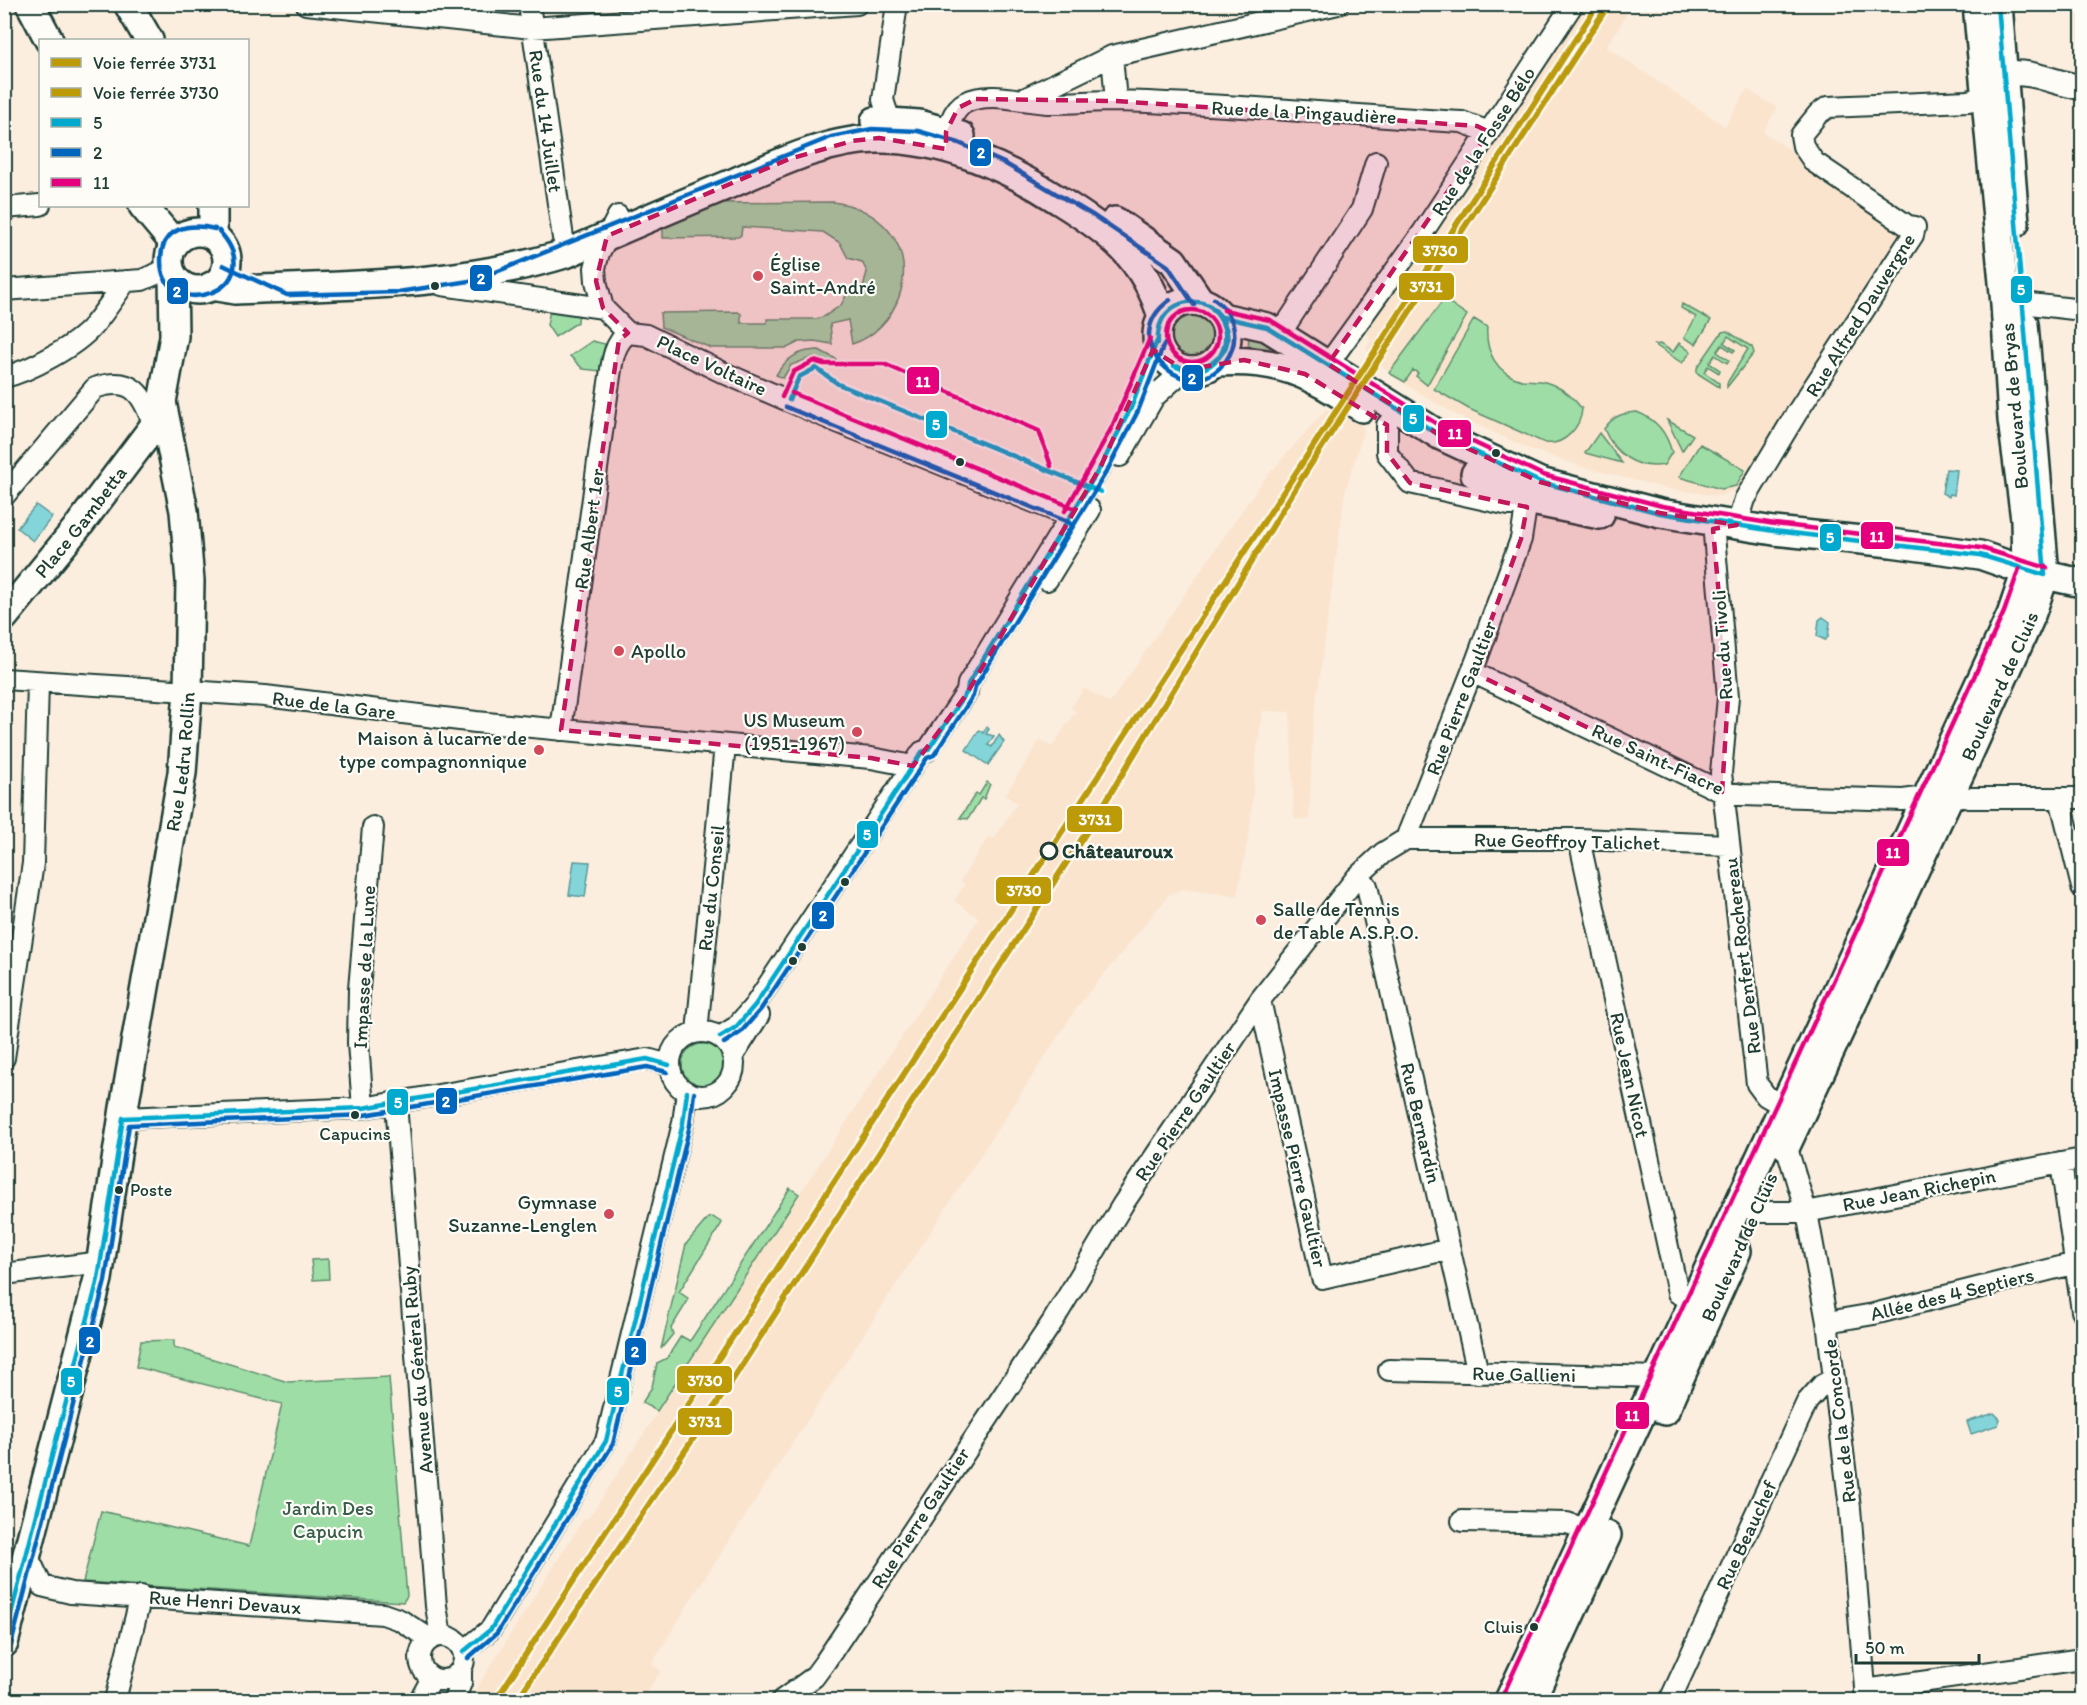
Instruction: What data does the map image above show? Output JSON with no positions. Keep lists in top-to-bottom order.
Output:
{
  "streets": {
    "main road": [
      "Boulevard de Bryas",
      "Place Gambetta",
      "Boulevard de Cluis",
      "Rue Ledru Rollin"
    ],
    "street": [
      "Rue de la Pingaudière",
      "Rue du 14 Juillet",
      "Rue de la Fosse Bélo",
      "Rue Alfred Dauvergne",
      "Place Voltaire",
      "Rue Albert 1er",
      "Rue du Tivoli",
      "Rue Pierre Gaultier",
      "Rue de la Gare",
      "Rue Saint-Fiacre",
      "Rue Geoffroy Talichet",
      "Rue du Conseil",
      "Rue Denfert Rochereau",
      "Impasse de la Lune",
      "Rue Jean Nicot",
      "Rue Bernardin",
      "Impasse Pierre Gaultier",
      "Rue Jean Richepin",
      "Allée des 4 Septiers",
      "Avenue du Général Ruby",
      "Rue Gallieni",
      "Rue de la Concorde",
      "Rue Beauchef",
      "Rue Henri Devaux"
    ]
  },
  "crossings": [
    ["Rue de la Pingaudière", "Rue de la Fosse Bélo"],
    ["Rue Alfred Dauvergne", "Boulevard de Bryas"],
    ["Rue Alfred Dauvergne", "Rue du Tivoli"],
    ["Place Voltaire", "Rue Albert 1er"],
    ["Boulevard de Bryas", "Boulevard de Cluis"],
    ["Place Gambetta", "Rue Ledru Rollin"],
    ["Rue Albert 1er", "Rue de la Gare"],
    ["Rue du Tivoli", "Rue Saint-Fiacre"],
    ["Rue du Tivoli", "Rue Denfert Rochereau"],
    ["Boulevard de Cluis", "Rue Saint-Fiacre"],
    ["Boulevard de Cluis", "Rue Denfert Rochereau"],
    ["Boulevard de Cluis", "Rue Jean Nicot"],
    ["Boulevard de Cluis", "Rue Jean Richepin"],
    ["Boulevard de Cluis", "Rue Gallieni"],
    ["Boulevard de Cluis", "Rue de la Concorde"],
    ["Rue Pierre Gaultier", "Rue Saint-Fiacre"],
    ["Rue Pierre Gaultier", "Rue Geoffroy Talichet"],
    ["Rue Pierre Gaultier", "Rue Bernardin"],
    ["Rue Pierre Gaultier", "Impasse Pierre Gaultier"],
    ["Rue de la Gare", "Rue Ledru Rollin"],
    ["Rue de la Gare", "Rue du Conseil"],
    ["Rue Saint-Fiacre", "Rue Denfert Rochereau"],
    ["Rue Ledru Rollin", "Rue Henri Devaux"],
    ["Rue Geoffroy Talichet", "Rue Denfert Rochereau"],
    ["Rue Geoffroy Talichet", "Rue Jean Nicot"],
    ["Rue Bernardin", "Impasse Pierre Gaultier"],
    ["Rue Bernardin", "Rue Gallieni"],
    ["Rue Jean Richepin", "Rue de la Concorde"],
    ["Allée des 4 Septiers", "Rue de la Concorde"],
    ["Avenue du Général Ruby", "Rue Henri Devaux"],
    ["Rue de la Concorde", "Rue Beauchef"]
  ],
  "parks": ["Jardin Des Capucin"],
  "places": [
    "Église Saint-André",
    "Apollo",
    "US Museum (1951-1967)",
    "Maison à lucarne de type compagnonnique",
    "Châteauroux",
    "Salle de Tennis de Table A.S.P.O.",
    "Capucins",
    "Poste",
    "Gymnase Suzanne-Lenglen",
    "Cluis"
  ],
  "lines": [
    "rail line 3731",
    "rail line 3730",
    "transit line 5",
    "transit line 2",
    "transit line 11"
  ],
  "legend": [
    "Voie ferrée 3731",
    "Voie ferrée 3730",
    "5",
    "2",
    "11"
  ],
  "scale_bar": "50 m"
}
